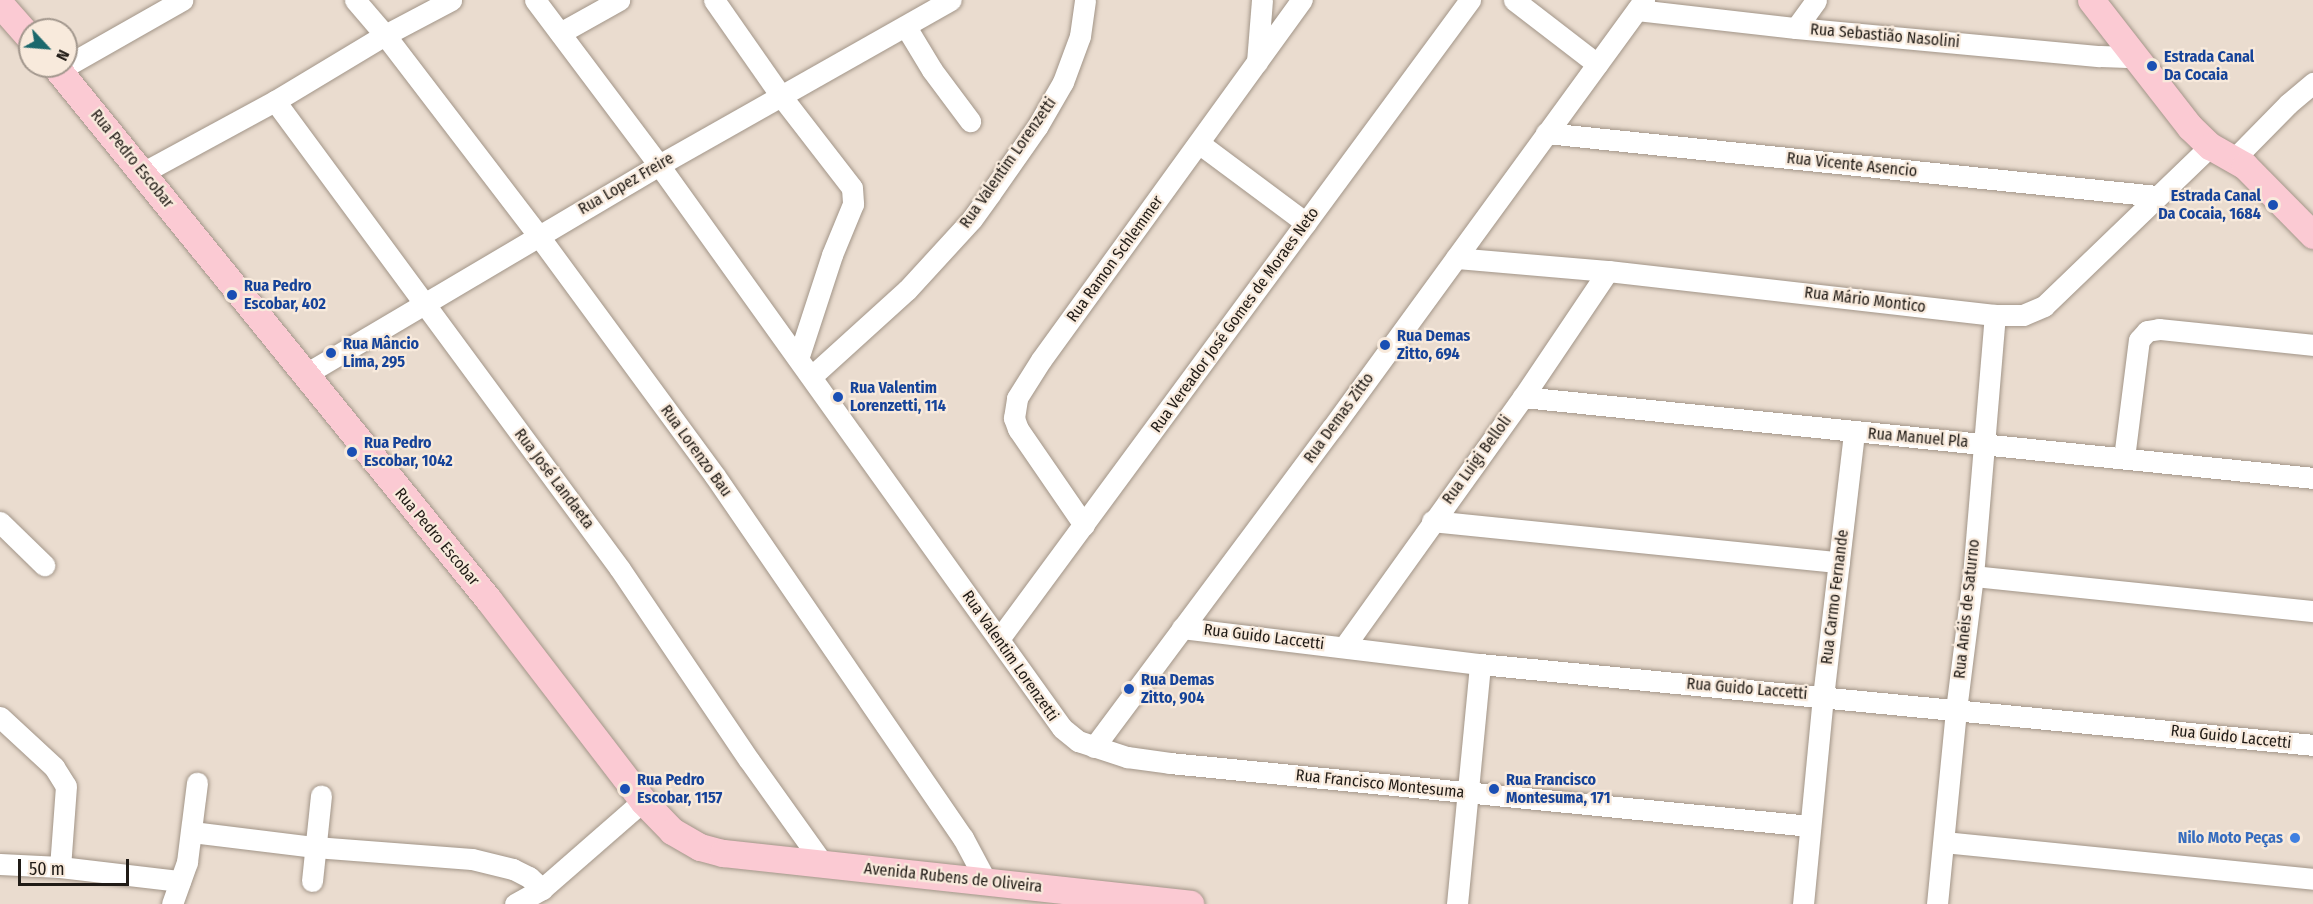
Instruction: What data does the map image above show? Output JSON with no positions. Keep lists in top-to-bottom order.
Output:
{
  "streets": {
    "main road": ["Rua Pedro Escobar", "Avenida Rubens de Oliveira"],
    "street": [
      "Rua Sebastião Nasolini",
      "Rua Valentim Lorenzetti",
      "Rua Vicente Asencio",
      "Rua Lopez Freire",
      "Rua Ramon Schlemmer",
      "Rua Mário Montico",
      "Rua Vereador José Gomes de Moraes Neto",
      "Rua Demas Zitto",
      "Rua Manuel Pla",
      "Rua Lorenzo Bau",
      "Rua Luigi Belloli",
      "Rua José Landaeta",
      "Rua Carmo Fernande",
      "Rua Anéis de Saturno",
      "Rua Guido Laccetti",
      "Rua Francisco Montesuma"
    ]
  },
  "crossings": [
    ["Rua Sebastião Nasolini", "Rua Demas Zitto"],
    ["Rua Pedro Escobar", "Rua Lopez Freire"],
    ["Rua Pedro Escobar", "Rua José Landaeta"],
    ["Rua Pedro Escobar", "Avenida Rubens de Oliveira"],
    ["Rua Valentim Lorenzetti", "Rua Lopez Freire"],
    ["Rua Valentim Lorenzetti", "Rua Vereador José Gomes de Moraes Neto"],
    ["Rua Valentim Lorenzetti", "Rua Demas Zitto"],
    ["Rua Valentim Lorenzetti", "Rua Francisco Montesuma"],
    ["Rua Vicente Asencio", "Rua Mário Montico"],
    ["Rua Vicente Asencio", "Rua Demas Zitto"],
    ["Rua Lopez Freire", "Rua Lorenzo Bau"],
    ["Rua Lopez Freire", "Rua José Landaeta"],
    ["Rua Ramon Schlemmer", "Rua Vereador José Gomes de Moraes Neto"],
    ["Rua Mário Montico", "Rua Demas Zitto"],
    ["Rua Mário Montico", "Rua Luigi Belloli"],
    ["Rua Mário Montico", "Rua Anéis de Saturno"],
    ["Rua Demas Zitto", "Rua Guido Laccetti"],
    ["Rua Demas Zitto", "Rua Francisco Montesuma"],
    ["Rua Manuel Pla", "Rua Luigi Belloli"],
    ["Rua Manuel Pla", "Rua Carmo Fernande"],
    ["Rua Manuel Pla", "Rua Anéis de Saturno"],
    ["Rua Lorenzo Bau", "Avenida Rubens de Oliveira"],
    ["Rua Luigi Belloli", "Rua Guido Laccetti"],
    ["Rua José Landaeta", "Avenida Rubens de Oliveira"],
    ["Rua Carmo Fernande", "Rua Guido Laccetti"],
    ["Rua Carmo Fernande", "Rua Francisco Montesuma"],
    ["Rua Anéis de Saturno", "Rua Guido Laccetti"]
  ],
  "places": [
    "Estrada Canal Da Cocaia",
    "Estrada Canal Da Cocaia, 1684",
    "Rua Pedro Escobar, 402",
    "Rua Demas Zitto, 694",
    "Rua Mâncio Lima, 295",
    "Rua Valentim Lorenzetti, 114",
    "Rua Pedro Escobar, 1042",
    "Rua Demas Zitto, 904",
    "Rua Pedro Escobar, 1157",
    "Rua Francisco Montesuma, 171",
    "Nilo Moto Peças"
  ],
  "scale_bar": "50 m",
  "north": "bottom right"
}
